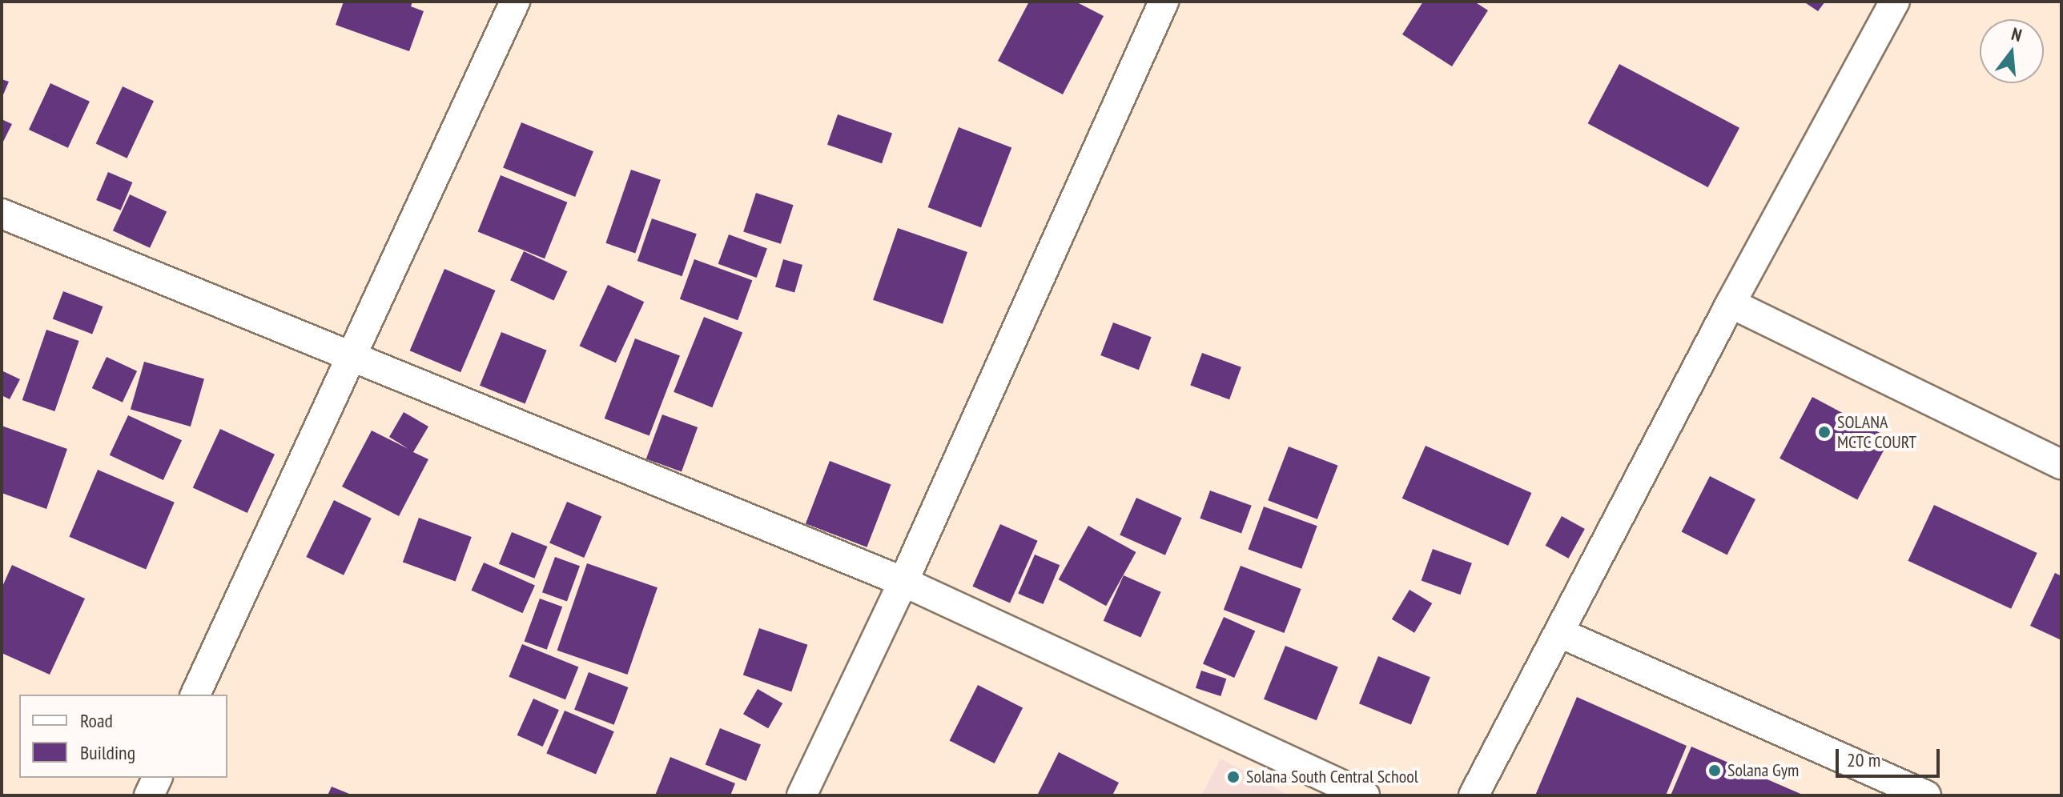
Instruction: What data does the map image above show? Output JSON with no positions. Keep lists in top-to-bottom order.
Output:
{
  "places": ["SOLANA MCTC COURT", "Solana Gym", "Solana South Central School"],
  "legend": ["Road", "Building"],
  "scale_bar": "20 m",
  "north": "top"
}
